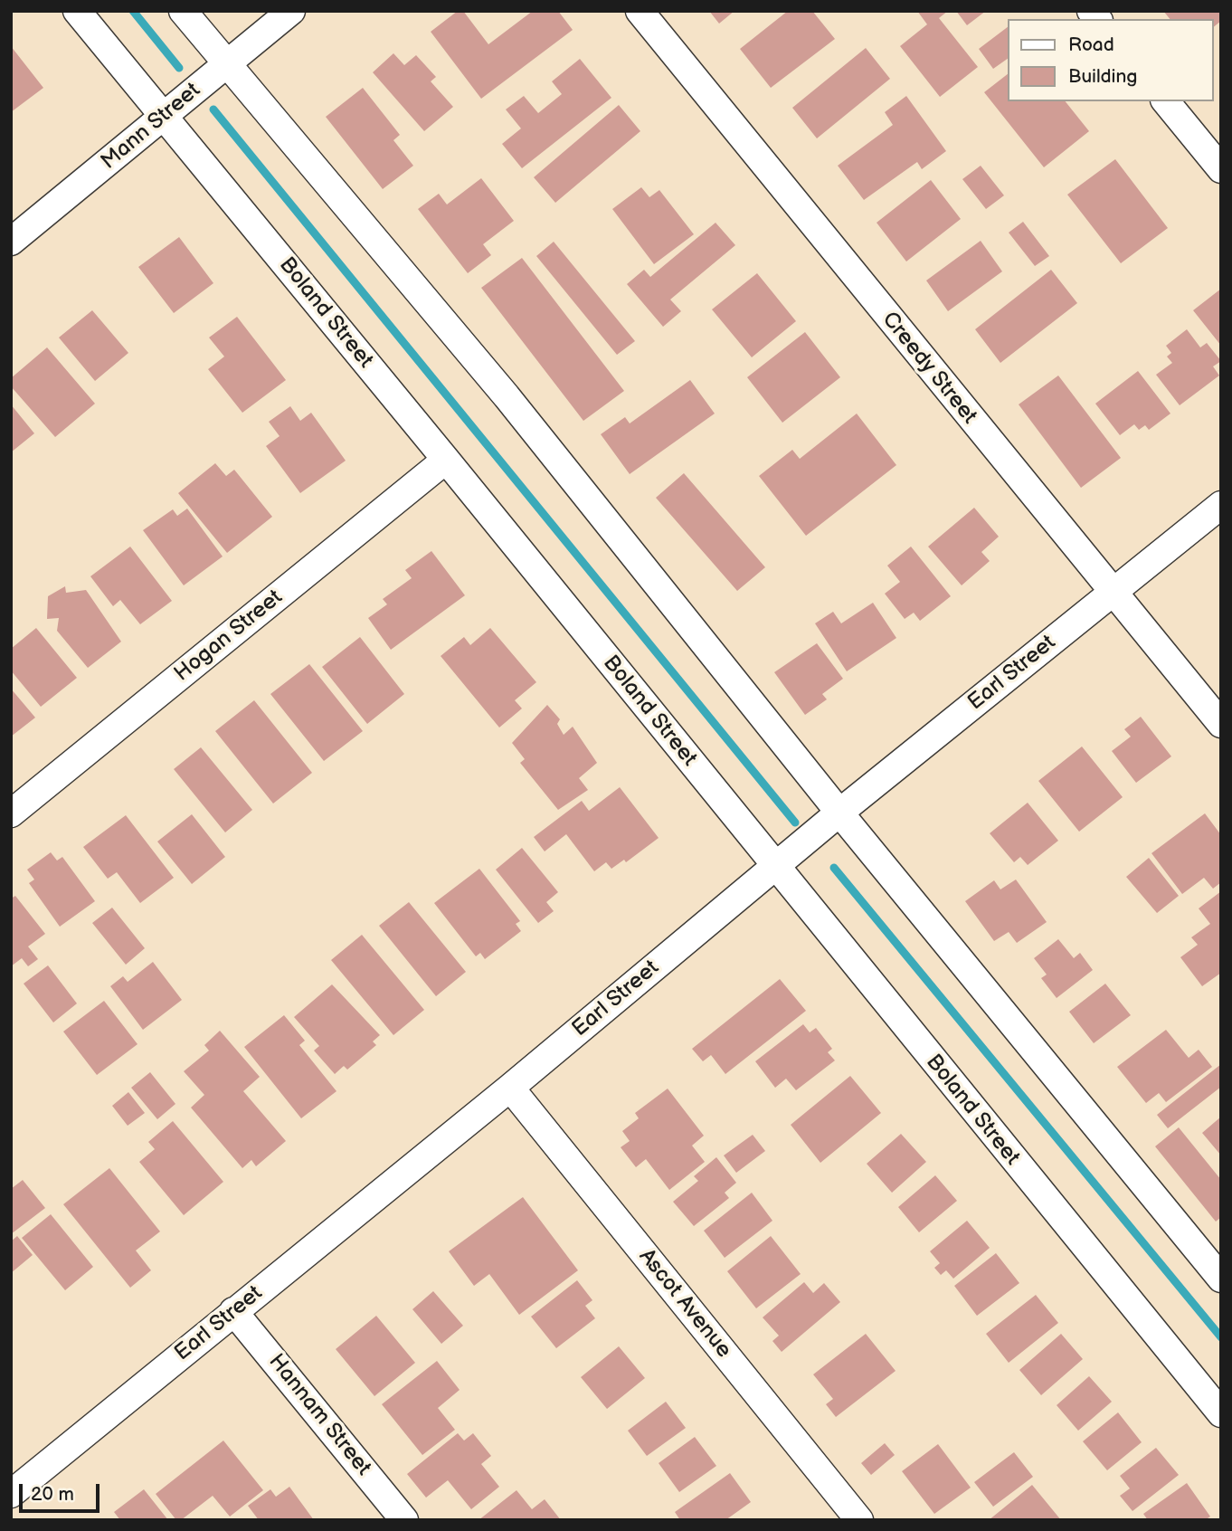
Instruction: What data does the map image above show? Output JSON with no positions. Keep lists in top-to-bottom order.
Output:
{
  "streets": {
    "street": [
      "Mann Street",
      "Boland Street",
      "Creedy Street",
      "Hogan Street",
      "Earl Street",
      "Ascot Avenue",
      "Hannam Street"
    ]
  },
  "crossings": [
    ["Mann Street", "Boland Street"],
    ["Boland Street", "Hogan Street"],
    ["Boland Street", "Earl Street"],
    ["Creedy Street", "Earl Street"],
    ["Earl Street", "Ascot Avenue"],
    ["Earl Street", "Hannam Street"]
  ],
  "legend": ["Road", "Building"],
  "scale_bar": "20 m"
}
